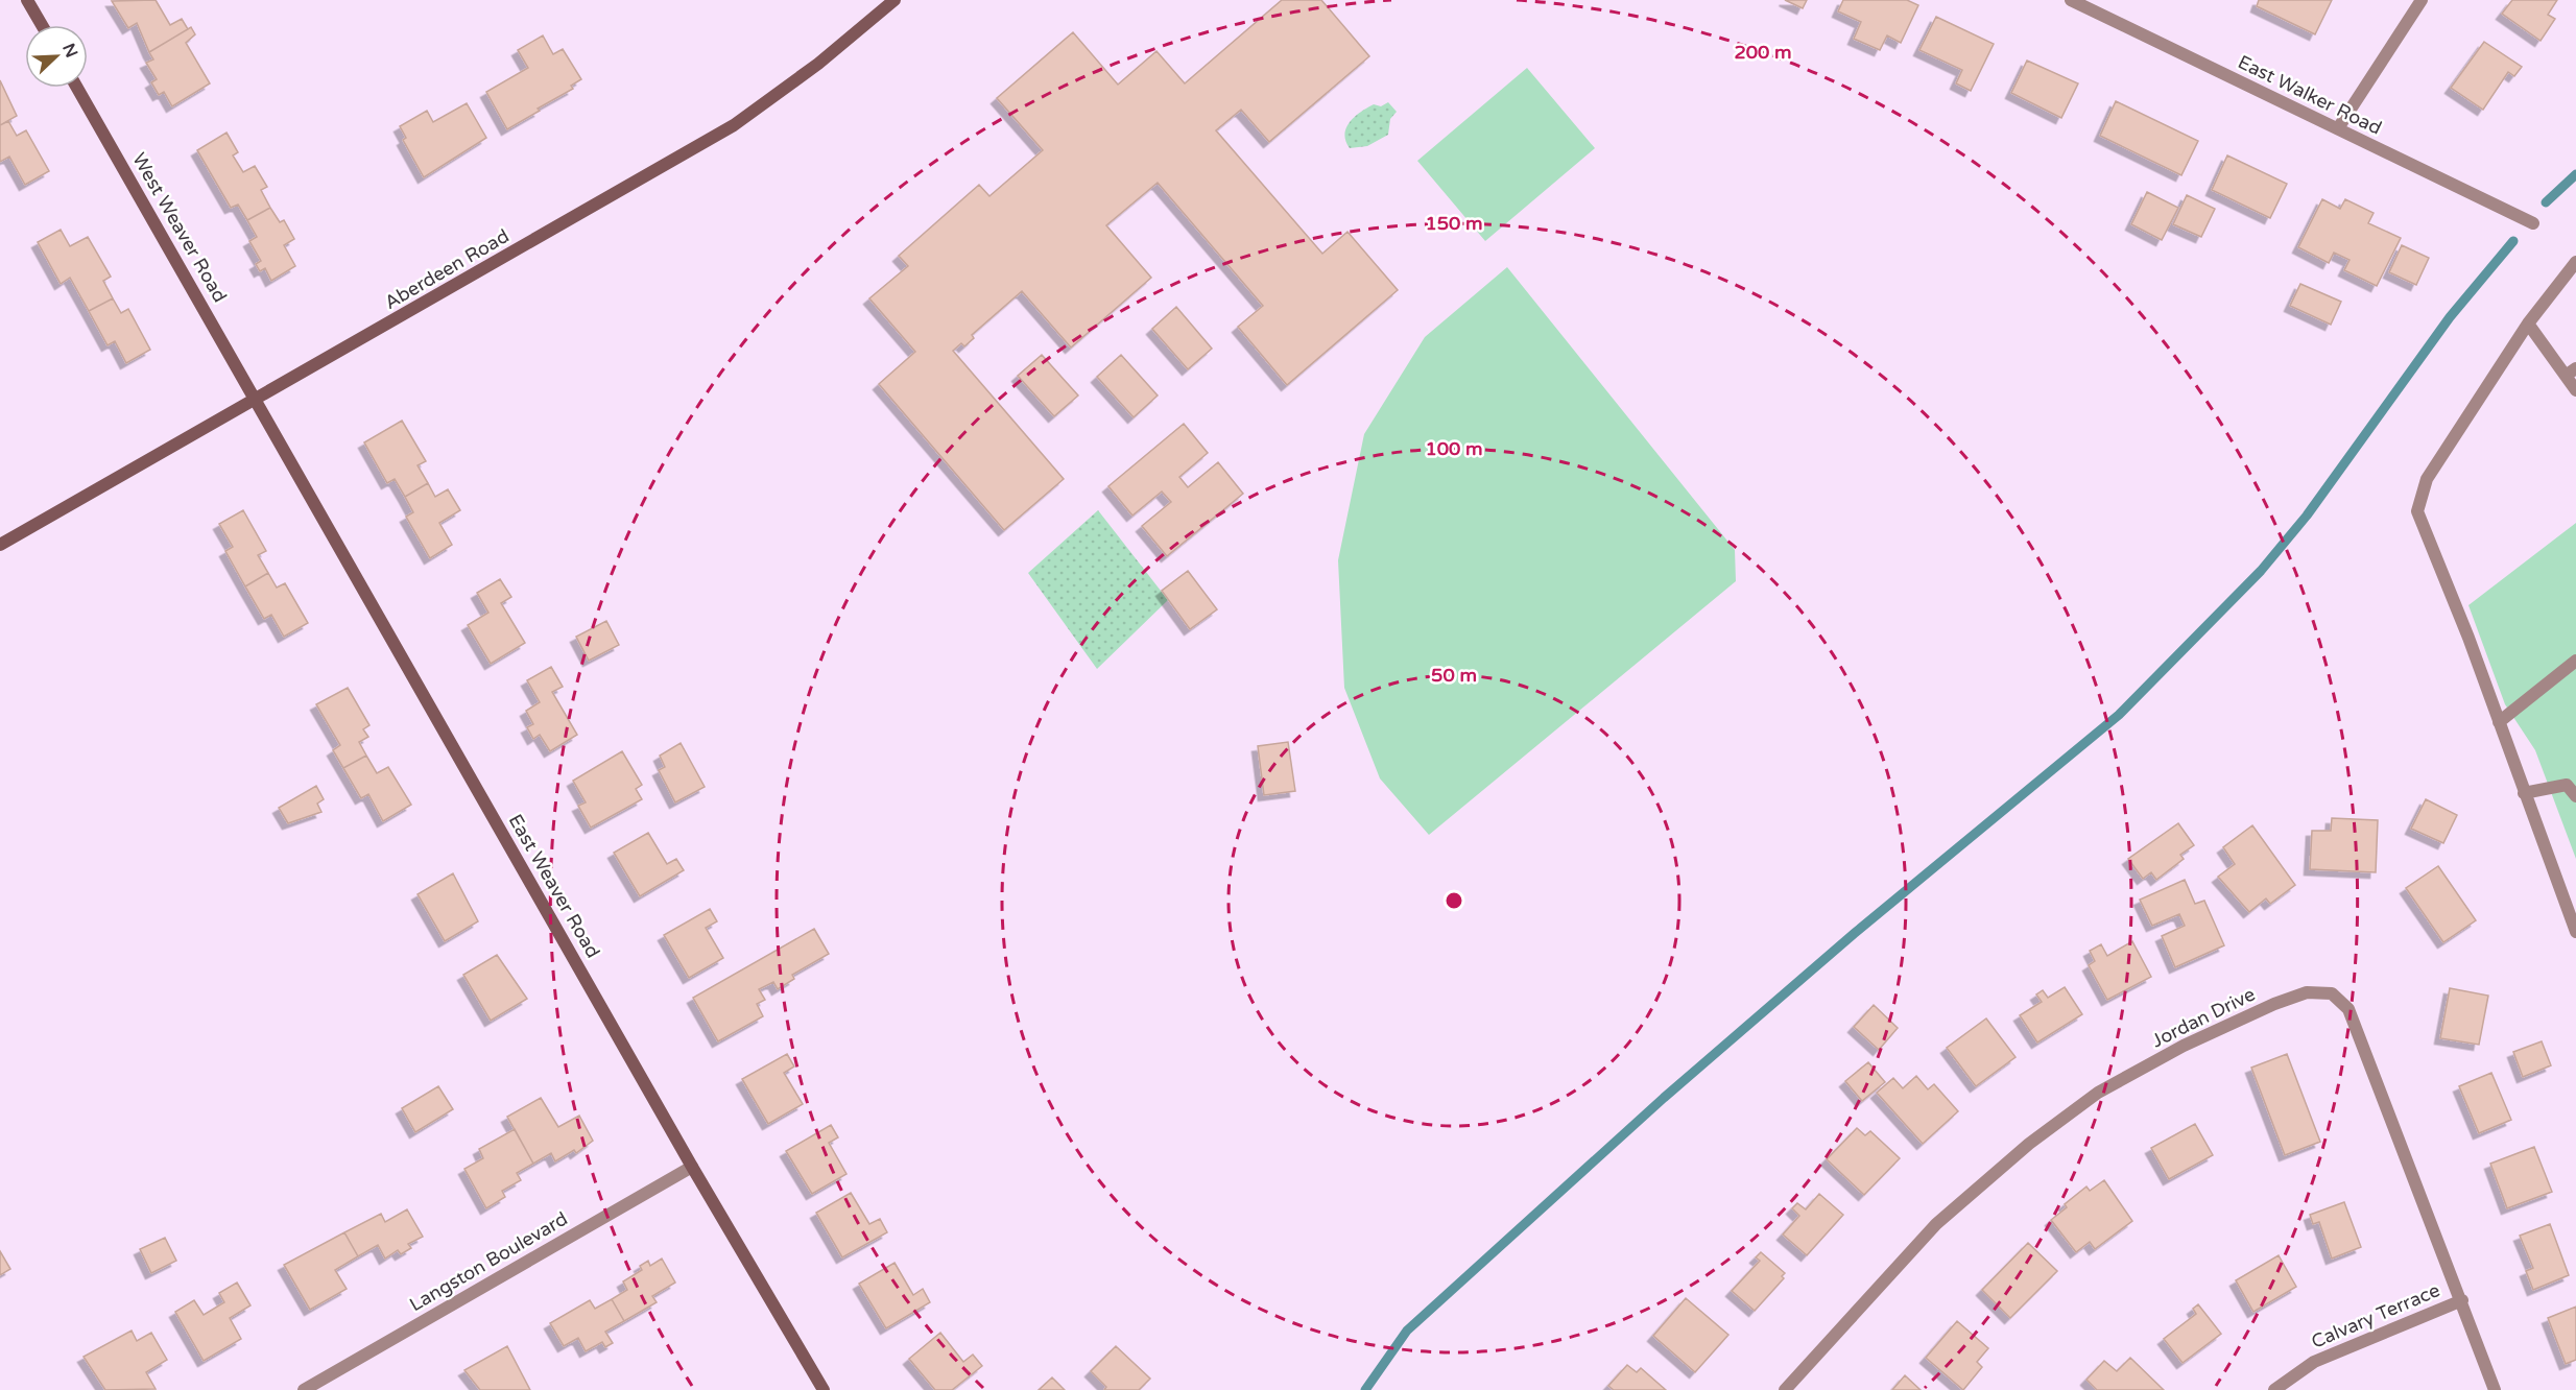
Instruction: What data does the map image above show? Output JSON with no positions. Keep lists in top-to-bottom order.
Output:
{
  "streets": {
    "street": [
      "East Walker Road",
      "West Weaver Road",
      "Aberdeen Road",
      "East Weaver Road",
      "Jordan Drive",
      "Langston Boulevard",
      "Calvary Terrace"
    ]
  },
  "crossings": [
    ["West Weaver Road", "Aberdeen Road"],
    ["West Weaver Road", "East Weaver Road"],
    ["Aberdeen Road", "East Weaver Road"],
    ["East Weaver Road", "Langston Boulevard"],
    ["Jordan Drive", "Calvary Terrace"]
  ],
  "north": "top right",
  "rings": [
    "200 m",
    "150 m",
    "100 m",
    "50 m"
  ]
}
